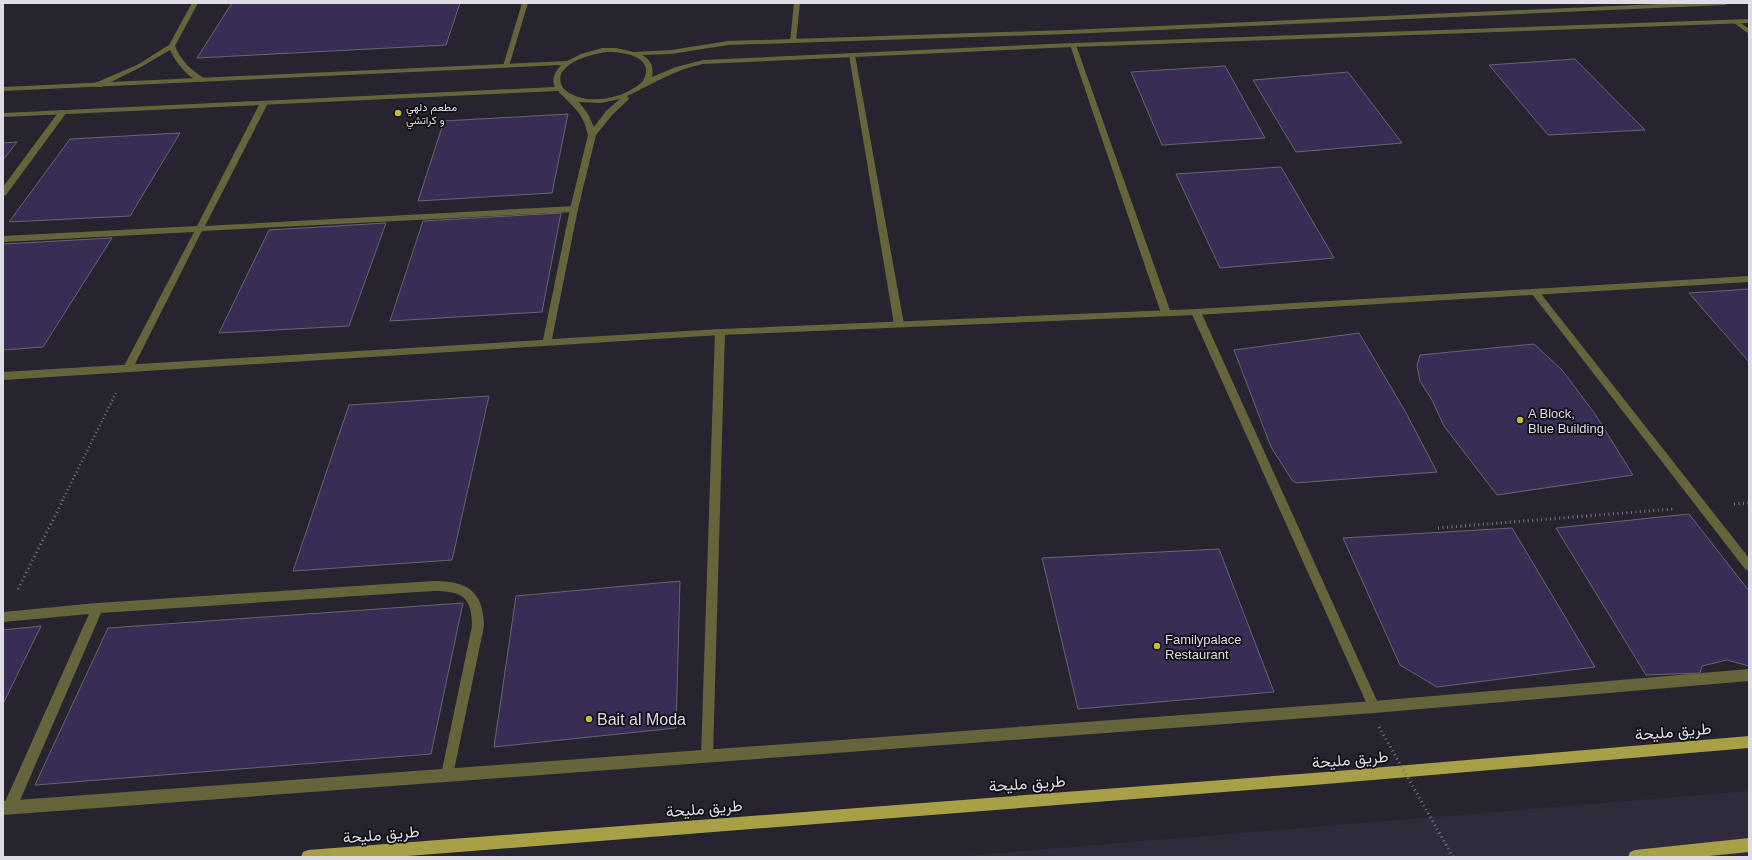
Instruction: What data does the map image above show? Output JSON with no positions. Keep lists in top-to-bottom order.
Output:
{
  "streets": {
    "main road": ["طريق مليحة"]
  },
  "places": [
    "مطعم دلهي و كراتشي",
    "A Block, Blue Building",
    "Familypalace Restaurant",
    "Bait al Moda"
  ]
}
